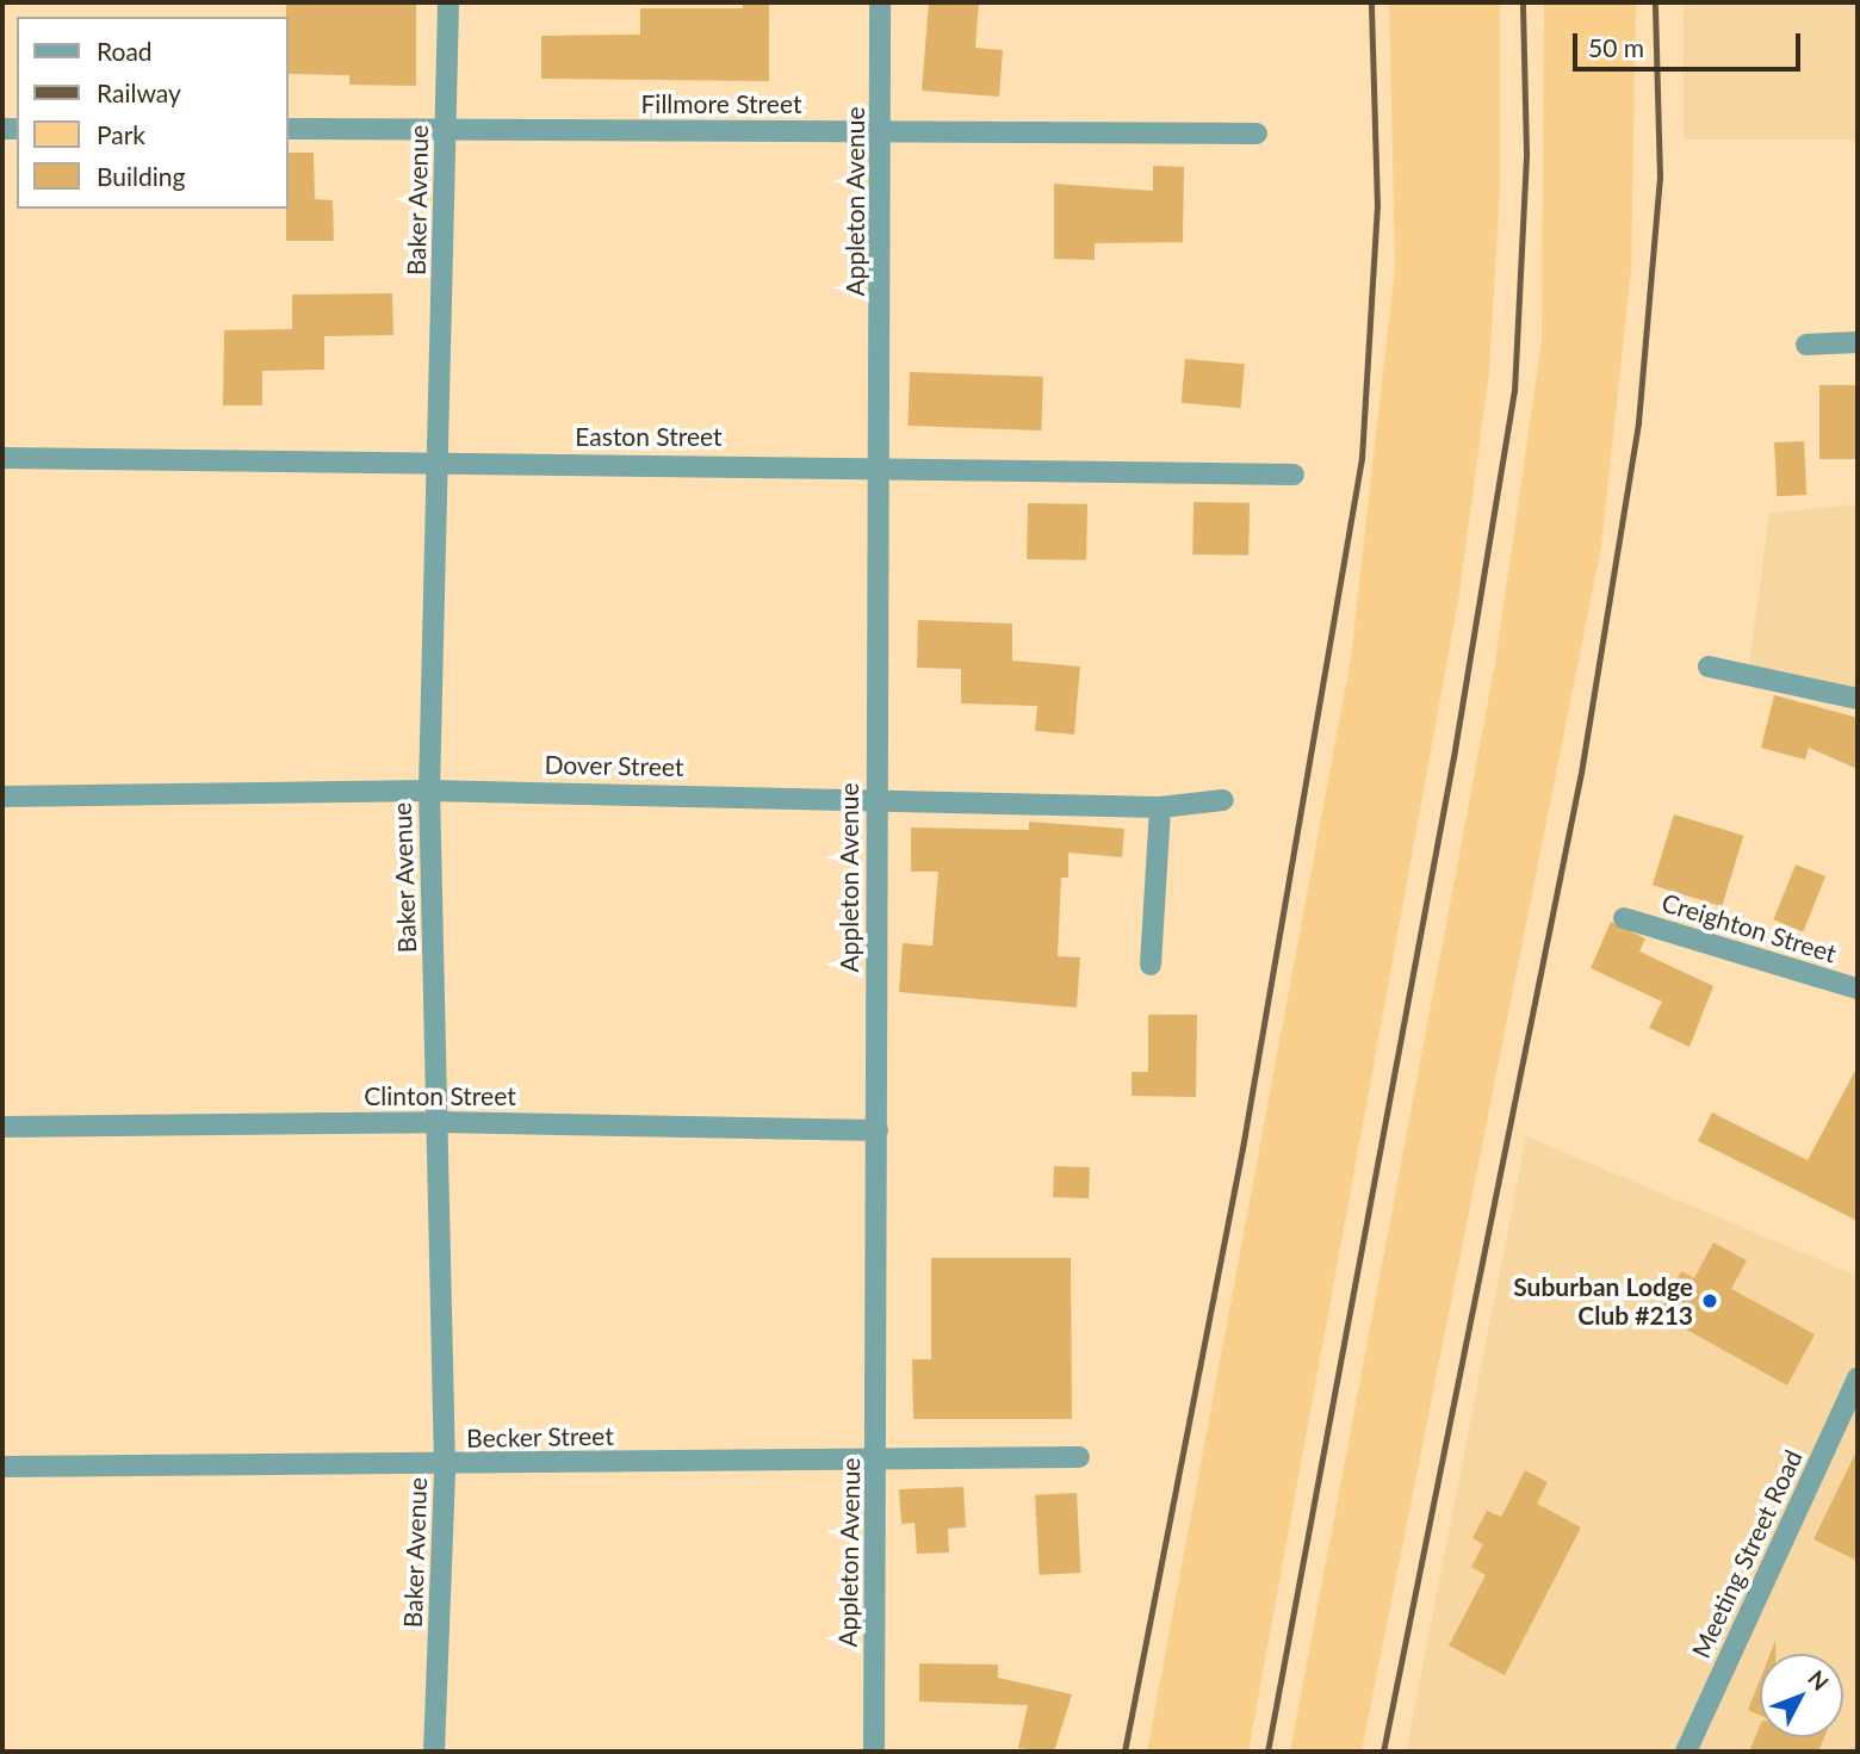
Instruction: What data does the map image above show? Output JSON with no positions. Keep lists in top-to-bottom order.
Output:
{
  "streets": {
    "street": [
      "Fillmore Street",
      "Baker Avenue",
      "Appleton Avenue",
      "Easton Street",
      "Dover Street",
      "Creighton Street",
      "Clinton Street",
      "Becker Street",
      "Meeting Street Road"
    ]
  },
  "crossings": [
    ["Fillmore Street", "Baker Avenue"],
    ["Fillmore Street", "Appleton Avenue"],
    ["Baker Avenue", "Easton Street"],
    ["Baker Avenue", "Dover Street"],
    ["Baker Avenue", "Clinton Street"],
    ["Baker Avenue", "Becker Street"],
    ["Appleton Avenue", "Easton Street"],
    ["Appleton Avenue", "Dover Street"],
    ["Appleton Avenue", "Clinton Street"],
    ["Appleton Avenue", "Becker Street"]
  ],
  "places": ["Suburban Lodge Club #213"],
  "legend": [
    "Road",
    "Railway",
    "Park",
    "Building"
  ],
  "scale_bar": "50 m",
  "north": "top right"
}
